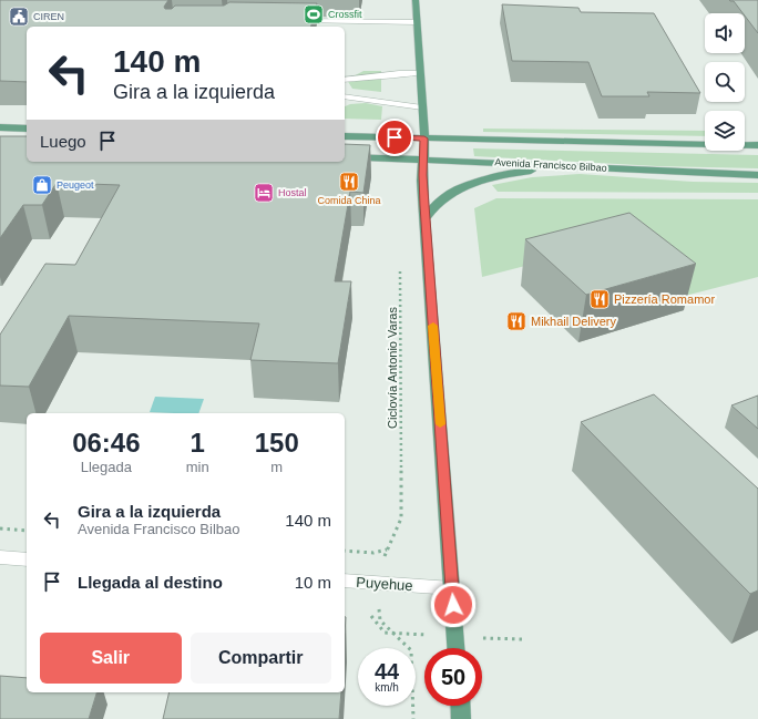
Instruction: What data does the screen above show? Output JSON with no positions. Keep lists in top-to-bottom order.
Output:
{
  "streets": {
    "main road": ["Avenida Francisco Bilbao"],
    "street": ["Puyehue"],
    "path": ["Ciclovía Antonio Varas"]
  },
  "crossings": [
    ["Ciclovía Antonio Varas", "Puyehue"]
  ],
  "places": {
    "sports": ["Crossfit"],
    "public building": ["CIREN"],
    "restaurant": ["Comida China", "Pizzería Romamor", "Mikhail Delivery"],
    "shop": ["Peugeot"],
    "hotel": ["Hostal"]
  },
  "page": {
    "turn": ["140 m", "Gira a la izquierda"],
    "then": "Luego",
    "eta": [
      "06:46",
      "Llegada",
      "1",
      "min",
      "150",
      "m"
    ],
    "list": [
      {
        "name": "Gira a la izquierda",
        "note": "Avenida Francisco Bilbao",
        "value": "140 m"
      },
      {
        "name": "Llegada al destino",
        "value": "10 m"
      }
    ],
    "buttons": ["Salir", "Compartir"],
    "speed": "44 km/h",
    "limit": "50"
  }
}
